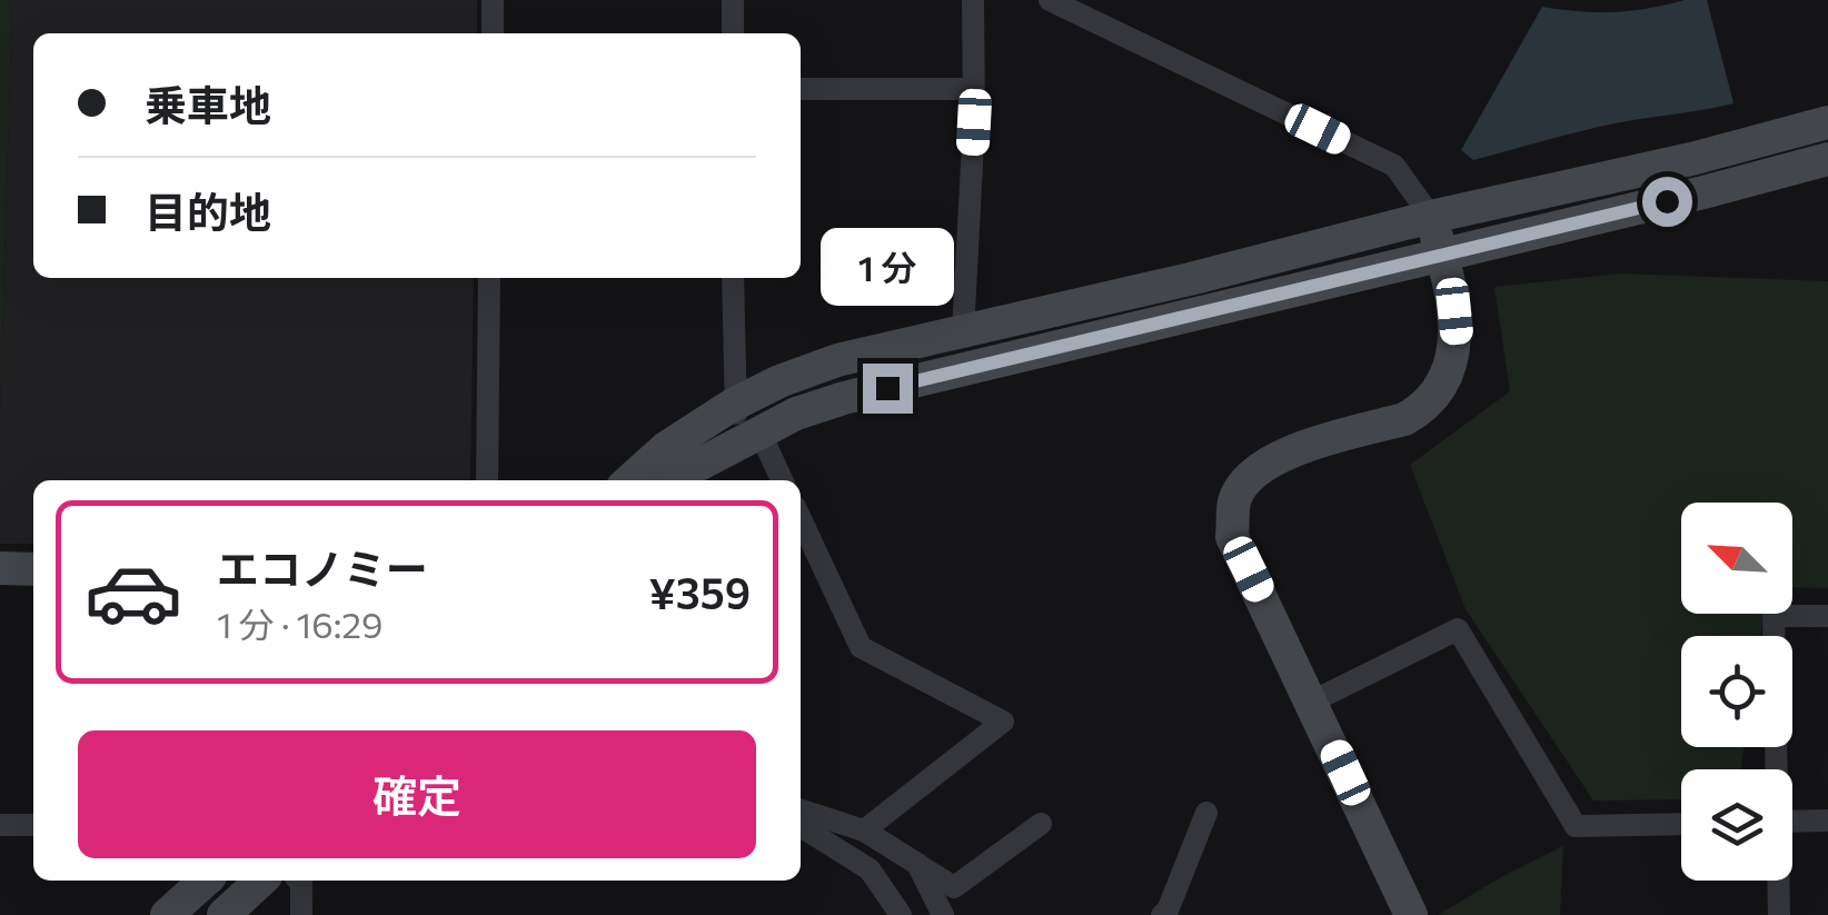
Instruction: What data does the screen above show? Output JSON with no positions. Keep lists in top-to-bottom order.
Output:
{
  "north": "top left",
  "page": {
    "banner": ["乗車地", "目的地"],
    "bubble": "1 分",
    "list": [
      {
        "name": "エコノミー",
        "note": "1 分 · 16:29",
        "value": "¥359"
      }
    ],
    "buttons": "確定"
  }
}
